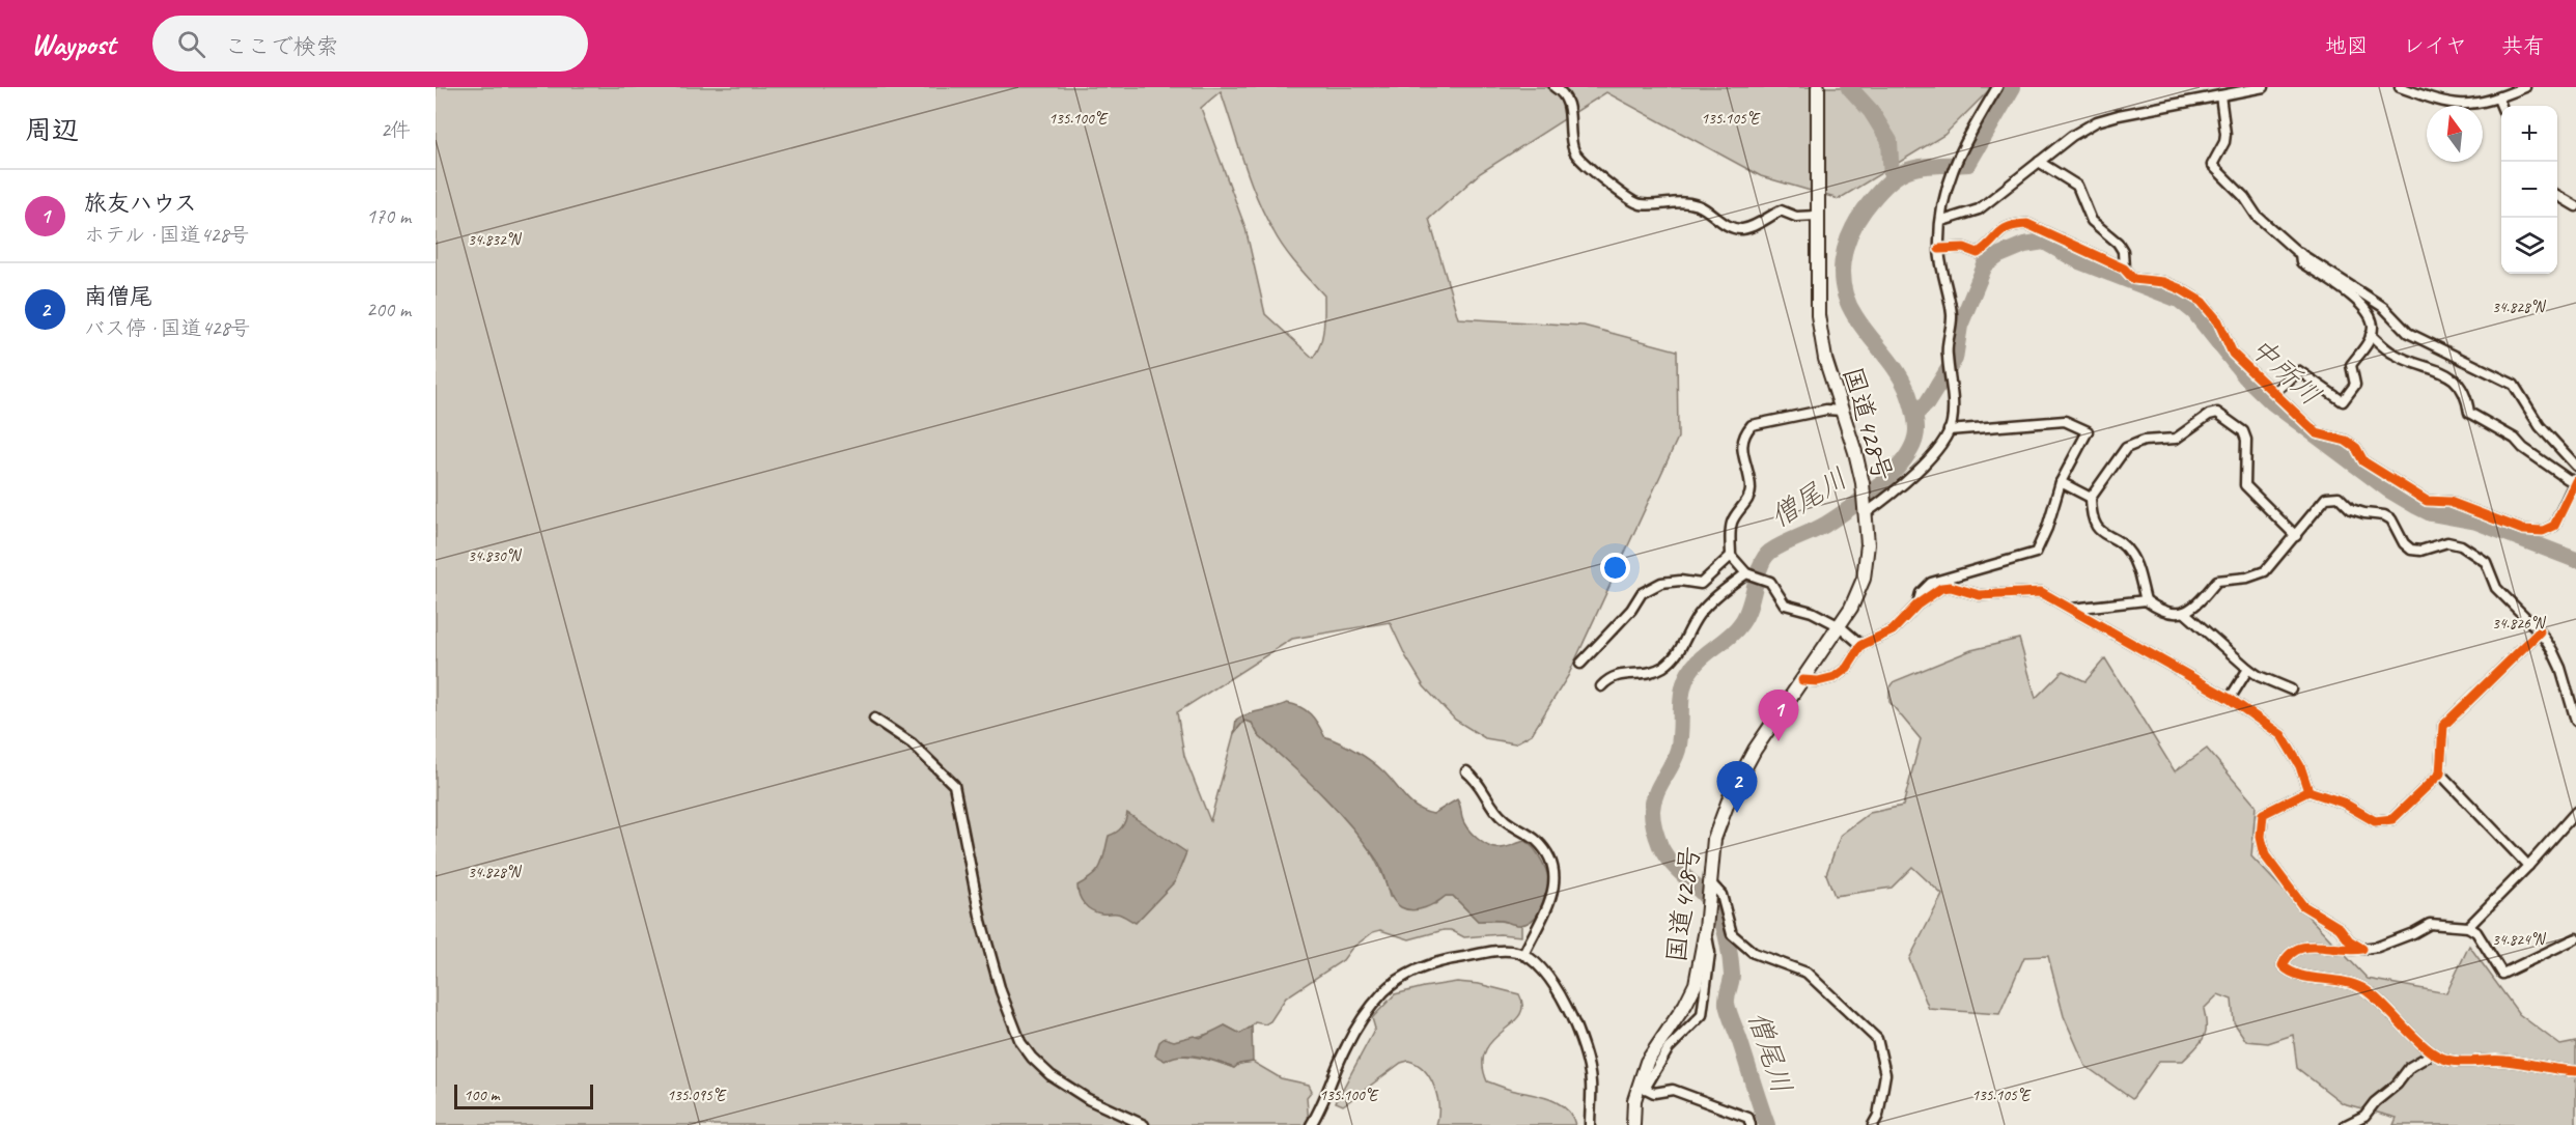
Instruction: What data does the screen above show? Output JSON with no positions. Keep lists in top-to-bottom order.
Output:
{
  "streets": {
    "highway": ["国道428号"]
  },
  "water": ["中所川", "僧尾川"],
  "scale_bar": "100 m",
  "north": "top",
  "page": {
    "header": "Waypost",
    "search": "ここで検索",
    "nav": ["地図", "レイヤ", "共有"],
    "heading": ["周辺", "2件"],
    "map_buttons": ["+", "−"],
    "list": [
      {
        "mark": "1",
        "name": "旅友ハウス",
        "note": "ホテル · 国道428号",
        "value": "170 m"
      },
      {
        "mark": "2",
        "name": "南僧尾",
        "note": "バス停 · 国道428号",
        "value": "200 m"
      }
    ],
    "pins": ["1", "2"],
    "scale": "100 m"
  },
  "coordinates": [
    "135.100°E",
    "135.105°E",
    "34.832°N",
    "34.828°N",
    "34.830°N",
    "34.826°N",
    "34.824°N",
    "135.095°E"
  ]
}
